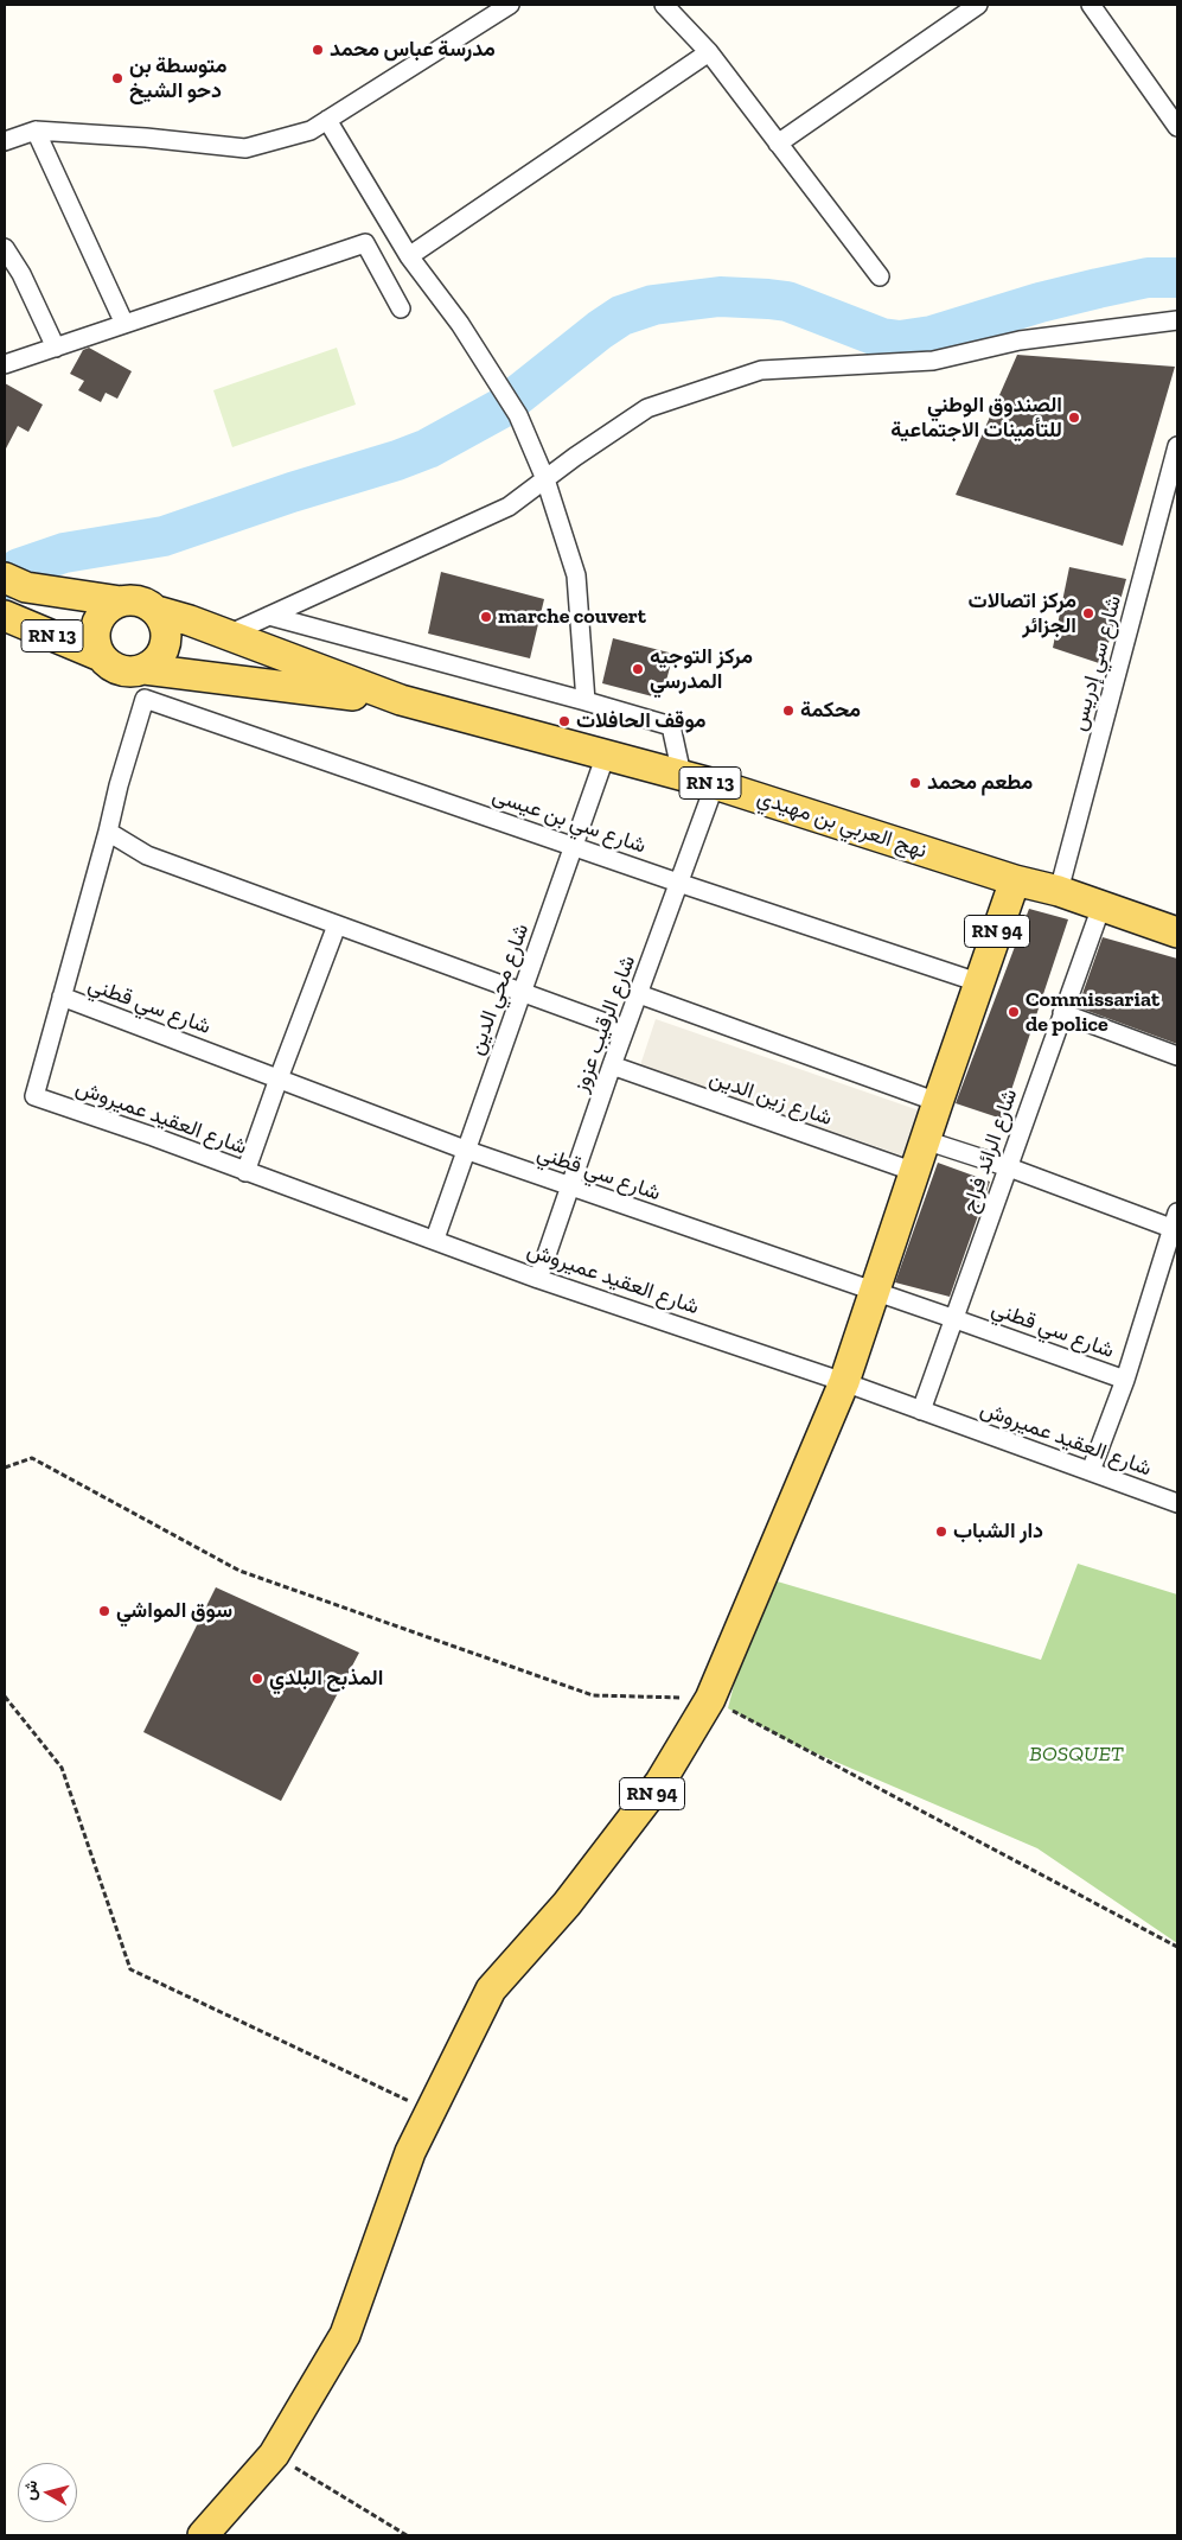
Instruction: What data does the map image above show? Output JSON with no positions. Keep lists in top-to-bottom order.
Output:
{
  "streets": {
    "main road": ["RN 13", "نهج العربي بن مهيدي", "RN 94"],
    "street": [
      "شارع سي إدريس",
      "شارع سي بن عيسى",
      "شارع محي الدين",
      "شارع سي قطني",
      "شارع الرقيب عزوز",
      "شارع زين الدين",
      "شارع العقيد عميروش",
      "شارع الرائد فراج"
    ]
  },
  "crossings": [
    ["RN 13", "نهج العربي بن مهيدي"],
    ["شارع سي إدريس", "نهج العربي بن مهيدي"],
    ["شارع سي بن عيسى", "RN 94"],
    ["شارع سي بن عيسى", "شارع محي الدين"],
    ["شارع سي بن عيسى", "شارع الرقيب عزوز"],
    ["نهج العربي بن مهيدي", "RN 94"],
    ["نهج العربي بن مهيدي", "شارع محي الدين"],
    ["نهج العربي بن مهيدي", "شارع الرقيب عزوز"],
    ["نهج العربي بن مهيدي", "شارع الرائد فراج"],
    ["RN 94", "شارع سي قطني"],
    ["RN 94", "شارع زين الدين"],
    ["RN 94", "شارع العقيد عميروش"],
    ["شارع محي الدين", "شارع سي قطني"],
    ["شارع محي الدين", "شارع العقيد عميروش"],
    ["شارع سي قطني", "شارع الرقيب عزوز"],
    ["شارع سي قطني", "شارع العقيد عميروش"],
    ["شارع سي قطني", "شارع الرائد فراج"],
    ["شارع الرقيب عزوز", "شارع زين الدين"],
    ["شارع الرقيب عزوز", "شارع العقيد عميروش"],
    ["شارع العقيد عميروش", "شارع الرائد فراج"]
  ],
  "parks": ["BOSQUET"],
  "places": [
    "مدرسة عباس محمد",
    "متوسطة بن دحو الشيخ",
    "الصندوق الوطني للتأمينات الاجتماعية",
    "مركز اتصالات الجزائر",
    "marche couvert",
    "مركز التوجيه المدرسي",
    "محكمة",
    "موقف الحافلات",
    "مطعم محمد",
    "Commissariat de police",
    "دار الشباب",
    "سوق المواشي",
    "المذبح البلدي"
  ],
  "north": "left"
}
